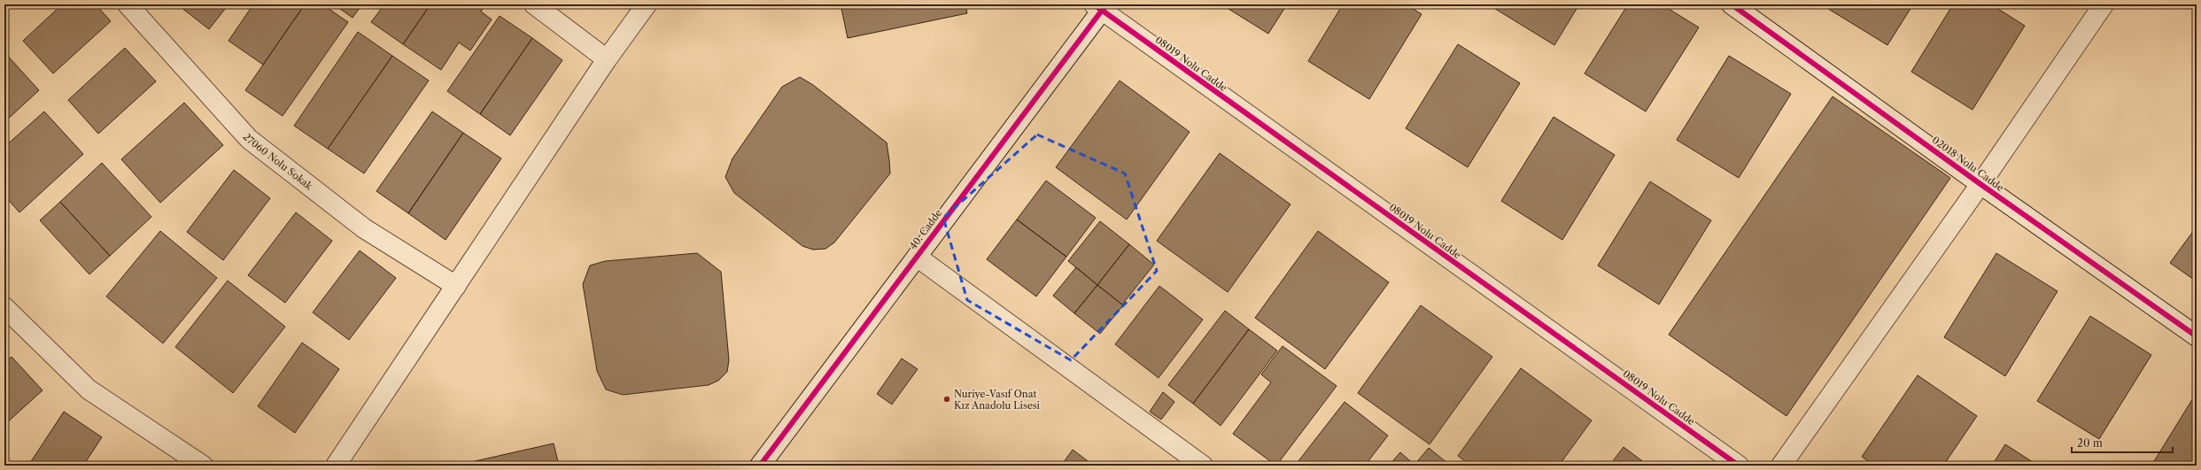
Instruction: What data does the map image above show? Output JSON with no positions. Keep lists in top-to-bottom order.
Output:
{
  "streets": {
    "street": [
      "08019 Nolu Cadde",
      "27060 Nolu Sokak",
      "02018 Nolu Cadde",
      "40. Cadde"
    ]
  },
  "crossings": [
    ["08019 Nolu Cadde", "40. Cadde"]
  ],
  "places": ["Nuriye-Vasıf Onat Kız Anadolu Lisesi"],
  "scale_bar": "20 m"
}
